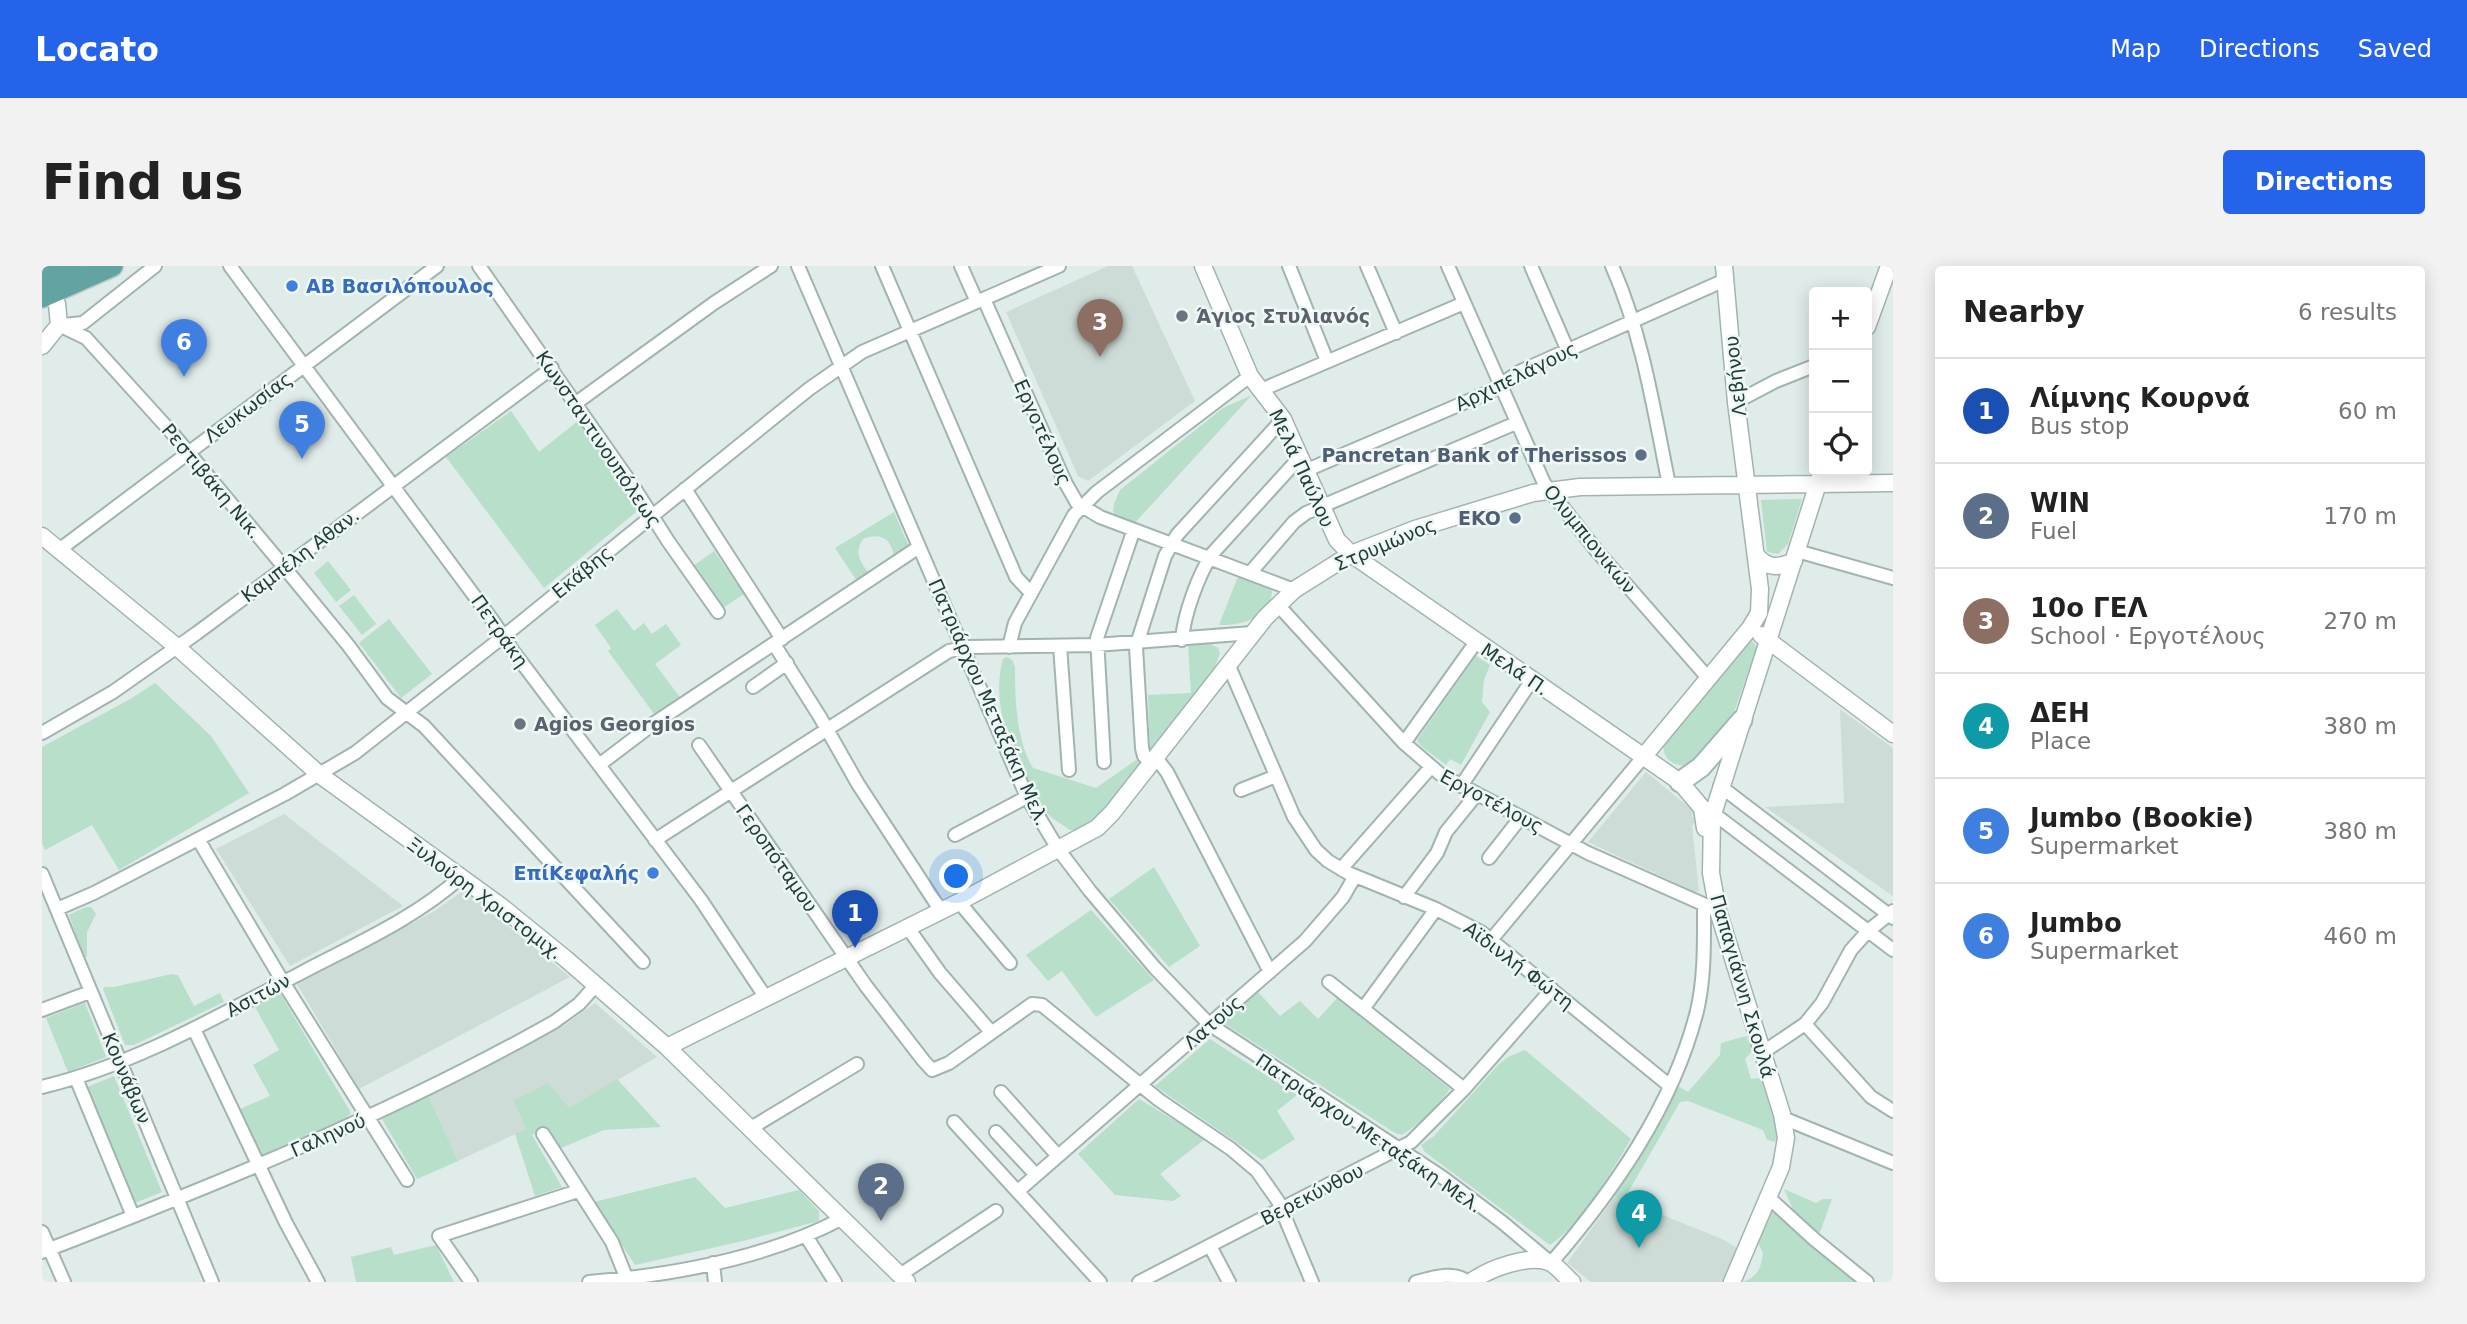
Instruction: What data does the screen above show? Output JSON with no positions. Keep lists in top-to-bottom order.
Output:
{
  "streets": {
    "street": [
      "Αρχιπελάγους",
      "Λεβήνου",
      "Λευκωσίας",
      "Εργοτέλους",
      "Κωνσταντινουπόλεως",
      "Μελά Παύλου",
      "Ρεστιβάκη Νικ.",
      "Ολυμπιονικών",
      "Στρυμώνος",
      "Καμπέλη Αθαν.",
      "Εκάβης",
      "Πετράκη",
      "Μελά Π.",
      "Πατριάρχου Μεταξάκη Μελ.",
      "Γεροπόταμου",
      "Ξυλούρη Χριστομιχ.",
      "Αϊδινλή Φώτη",
      "Παπαγιάννη Σκουλά",
      "Ασιτών",
      "Λατούς",
      "Κουνάβων",
      "Γαληνού",
      "Βερεκύνθου"
    ]
  },
  "crossings": [
    ["Αρχιπελάγους", "Λεβήνου"],
    ["Αρχιπελάγους", "Εργοτέλους"],
    ["Αρχιπελάγους", "Μελά Παύλου"],
    ["Αρχιπελάγους", "Ολυμπιονικών"],
    ["Λεβήνου", "Στρυμώνος"],
    ["Λευκωσίας", "Ρεστιβάκη Νικ."],
    ["Λευκωσίας", "Πετράκη"],
    ["Λευκωσίας", "Ξυλούρη Χριστομιχ."],
    ["Εργοτέλους", "Στρυμώνος"],
    ["Εργοτέλους", "Εκάβης"],
    ["Εργοτέλους", "Παπαγιάννη Σκουλά"],
    ["Κωνσταντινουπόλεως", "Καμπέλη Αθαν."],
    ["Κωνσταντινουπόλεως", "Εκάβης"],
    ["Μελά Παύλου", "Στρυμώνος"],
    ["Μελά Παύλου", "Μελά Π."],
    ["Ρεστιβάκη Νικ.", "Καμπέλη Αθαν."],
    ["Ρεστιβάκη Νικ.", "Εκάβης"],
    ["Ολυμπιονικών", "Στρυμώνος"],
    ["Στρυμώνος", "Πετράκη"],
    ["Στρυμώνος", "Μελά Π."],
    ["Στρυμώνος", "Πατριάρχου Μεταξάκη Μελ."],
    ["Στρυμώνος", "Γεροπόταμου"],
    ["Στρυμώνος", "Ξυλούρη Χριστομιχ."],
    ["Στρυμώνος", "Αϊδινλή Φώτη"],
    ["Στρυμώνος", "Παπαγιάννη Σκουλά"],
    ["Καμπέλη Αθαν.", "Πετράκη"],
    ["Καμπέλη Αθαν.", "Ξυλούρη Χριστομιχ."],
    ["Εκάβης", "Πετράκη"],
    ["Εκάβης", "Πατριάρχου Μεταξάκη Μελ."],
    ["Εκάβης", "Ξυλούρη Χριστομιχ."],
    ["Εκάβης", "Κουνάβων"],
    ["Μελά Π.", "Παπαγιάννη Σκουλά"],
    ["Πατριάρχου Μεταξάκη Μελ.", "Λατούς"],
    ["Πατριάρχου Μεταξάκη Μελ.", "Βερεκύνθου"],
    ["Ξυλούρη Χριστομιχ.", "Ασιτών"],
    ["Ξυλούρη Χριστομιχ.", "Γαληνού"],
    ["Αϊδινλή Φώτη", "Λατούς"],
    ["Αϊδινλή Φώτη", "Βερεκύνθου"],
    ["Ασιτών", "Κουνάβων"],
    ["Κουνάβων", "Γαληνού"]
  ],
  "places": [
    "ΑΒ Βασιλόπουλος",
    "Άγιος Στυλιανός",
    "Pancretan Bank of Therissos",
    "EKO",
    "Agios Georgios",
    "ΕπίΚεφαλής"
  ],
  "page": {
    "header": "Locato",
    "nav": ["Map", "Directions", "Saved"],
    "buttons": "Directions",
    "title": "Find us",
    "heading": ["Nearby", "6 results"],
    "map_buttons": ["+", "−"],
    "pins": [
      "3",
      "6",
      "5",
      "1",
      "2",
      "4"
    ],
    "list": [
      {
        "mark": "1",
        "name": "Λίμνης Κουρνά",
        "note": "Bus stop",
        "value": "60 m"
      },
      {
        "mark": "2",
        "name": "WIN",
        "note": "Fuel",
        "value": "170 m"
      },
      {
        "mark": "3",
        "name": "10ο ΓΕΛ",
        "note": "School · Εργοτέλους",
        "value": "270 m"
      },
      {
        "mark": "4",
        "name": "ΔΕΗ",
        "note": "Place",
        "value": "380 m"
      },
      {
        "mark": "5",
        "name": "Jumbo (Bookie)",
        "note": "Supermarket",
        "value": "380 m"
      },
      {
        "mark": "6",
        "name": "Jumbo",
        "note": "Supermarket",
        "value": "460 m"
      }
    ]
  }
}
